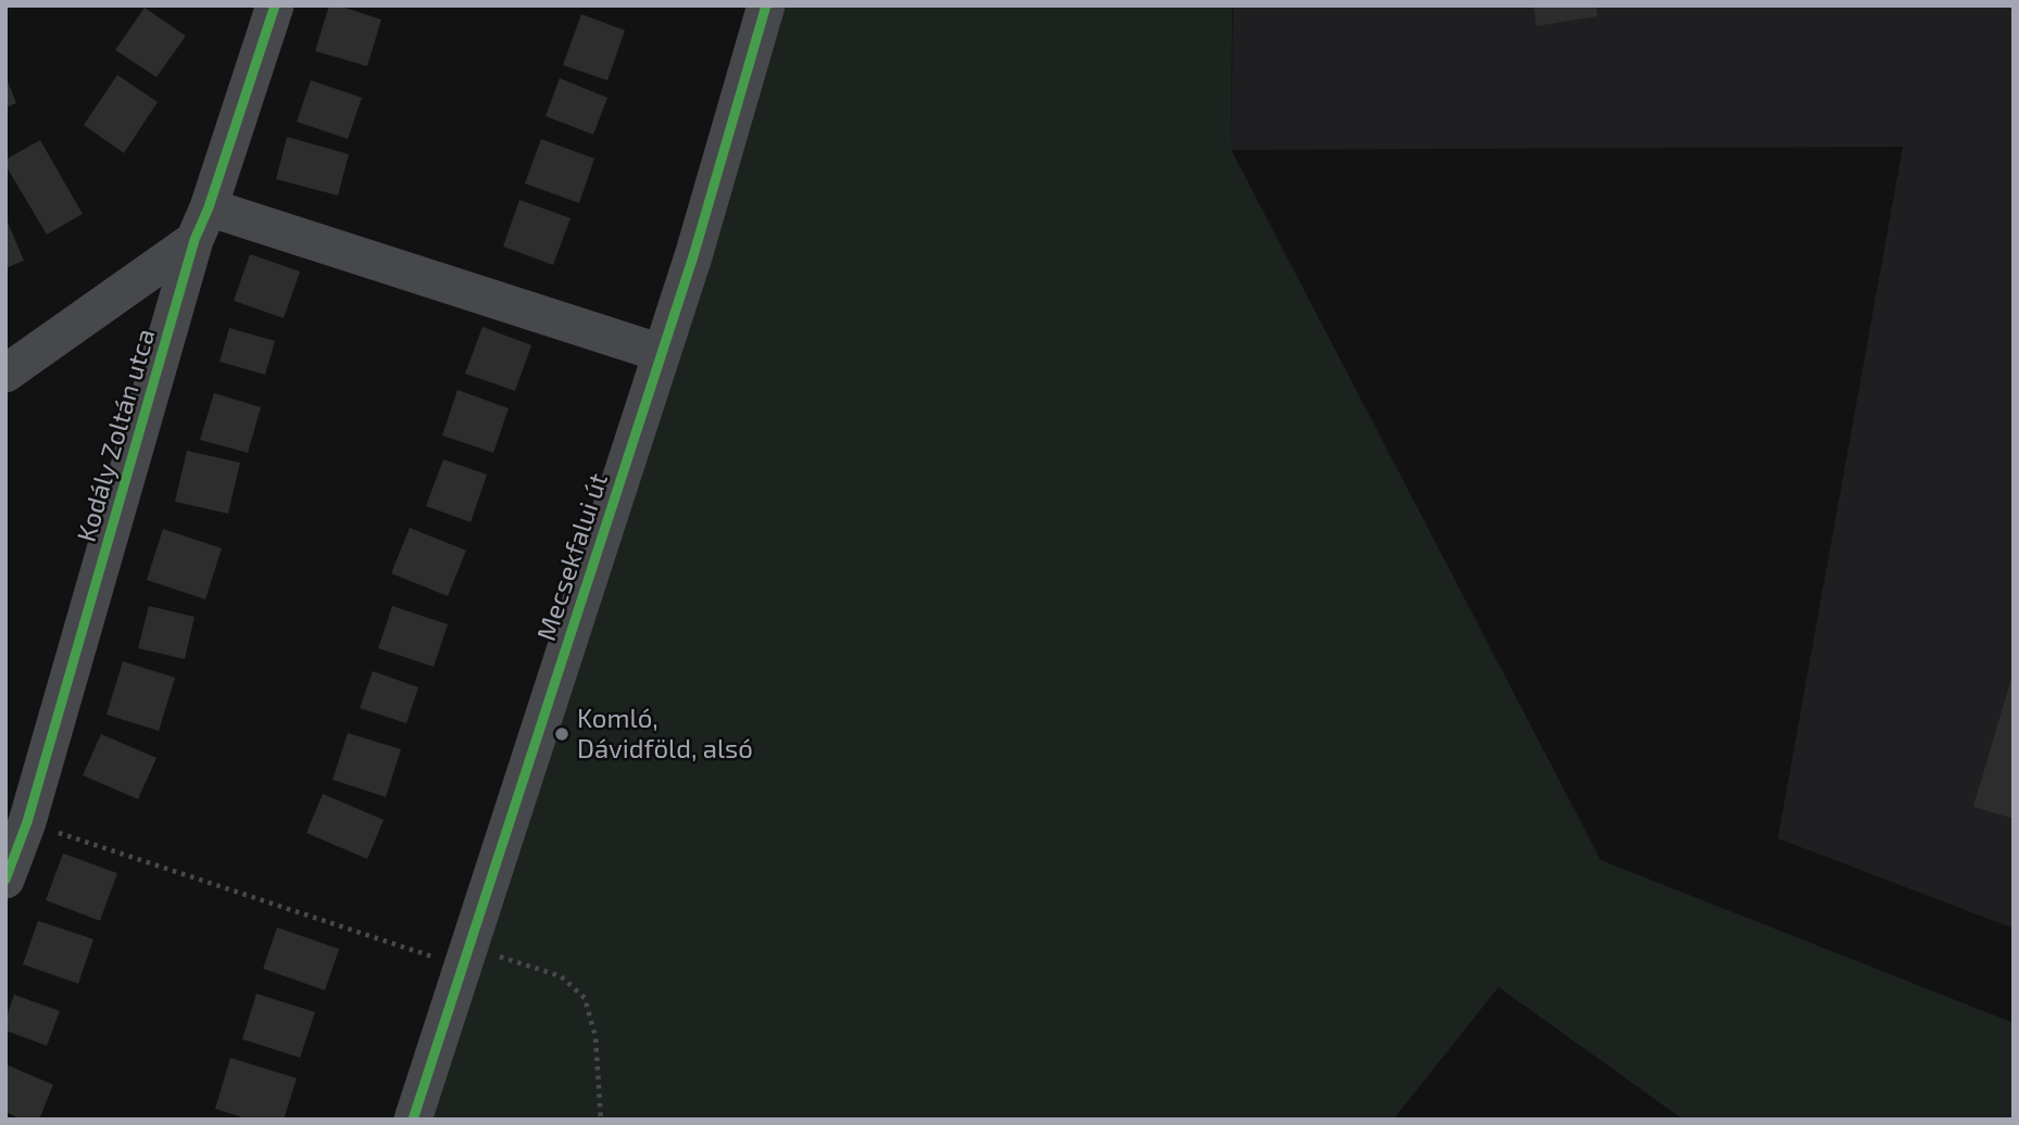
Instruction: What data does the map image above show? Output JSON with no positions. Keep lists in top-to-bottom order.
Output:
{
  "streets": {
    "street": ["Kodály Zoltán utca", "Mecsekfalui út"]
  },
  "places": ["Komló, Dávidföld, alsó"]
}
